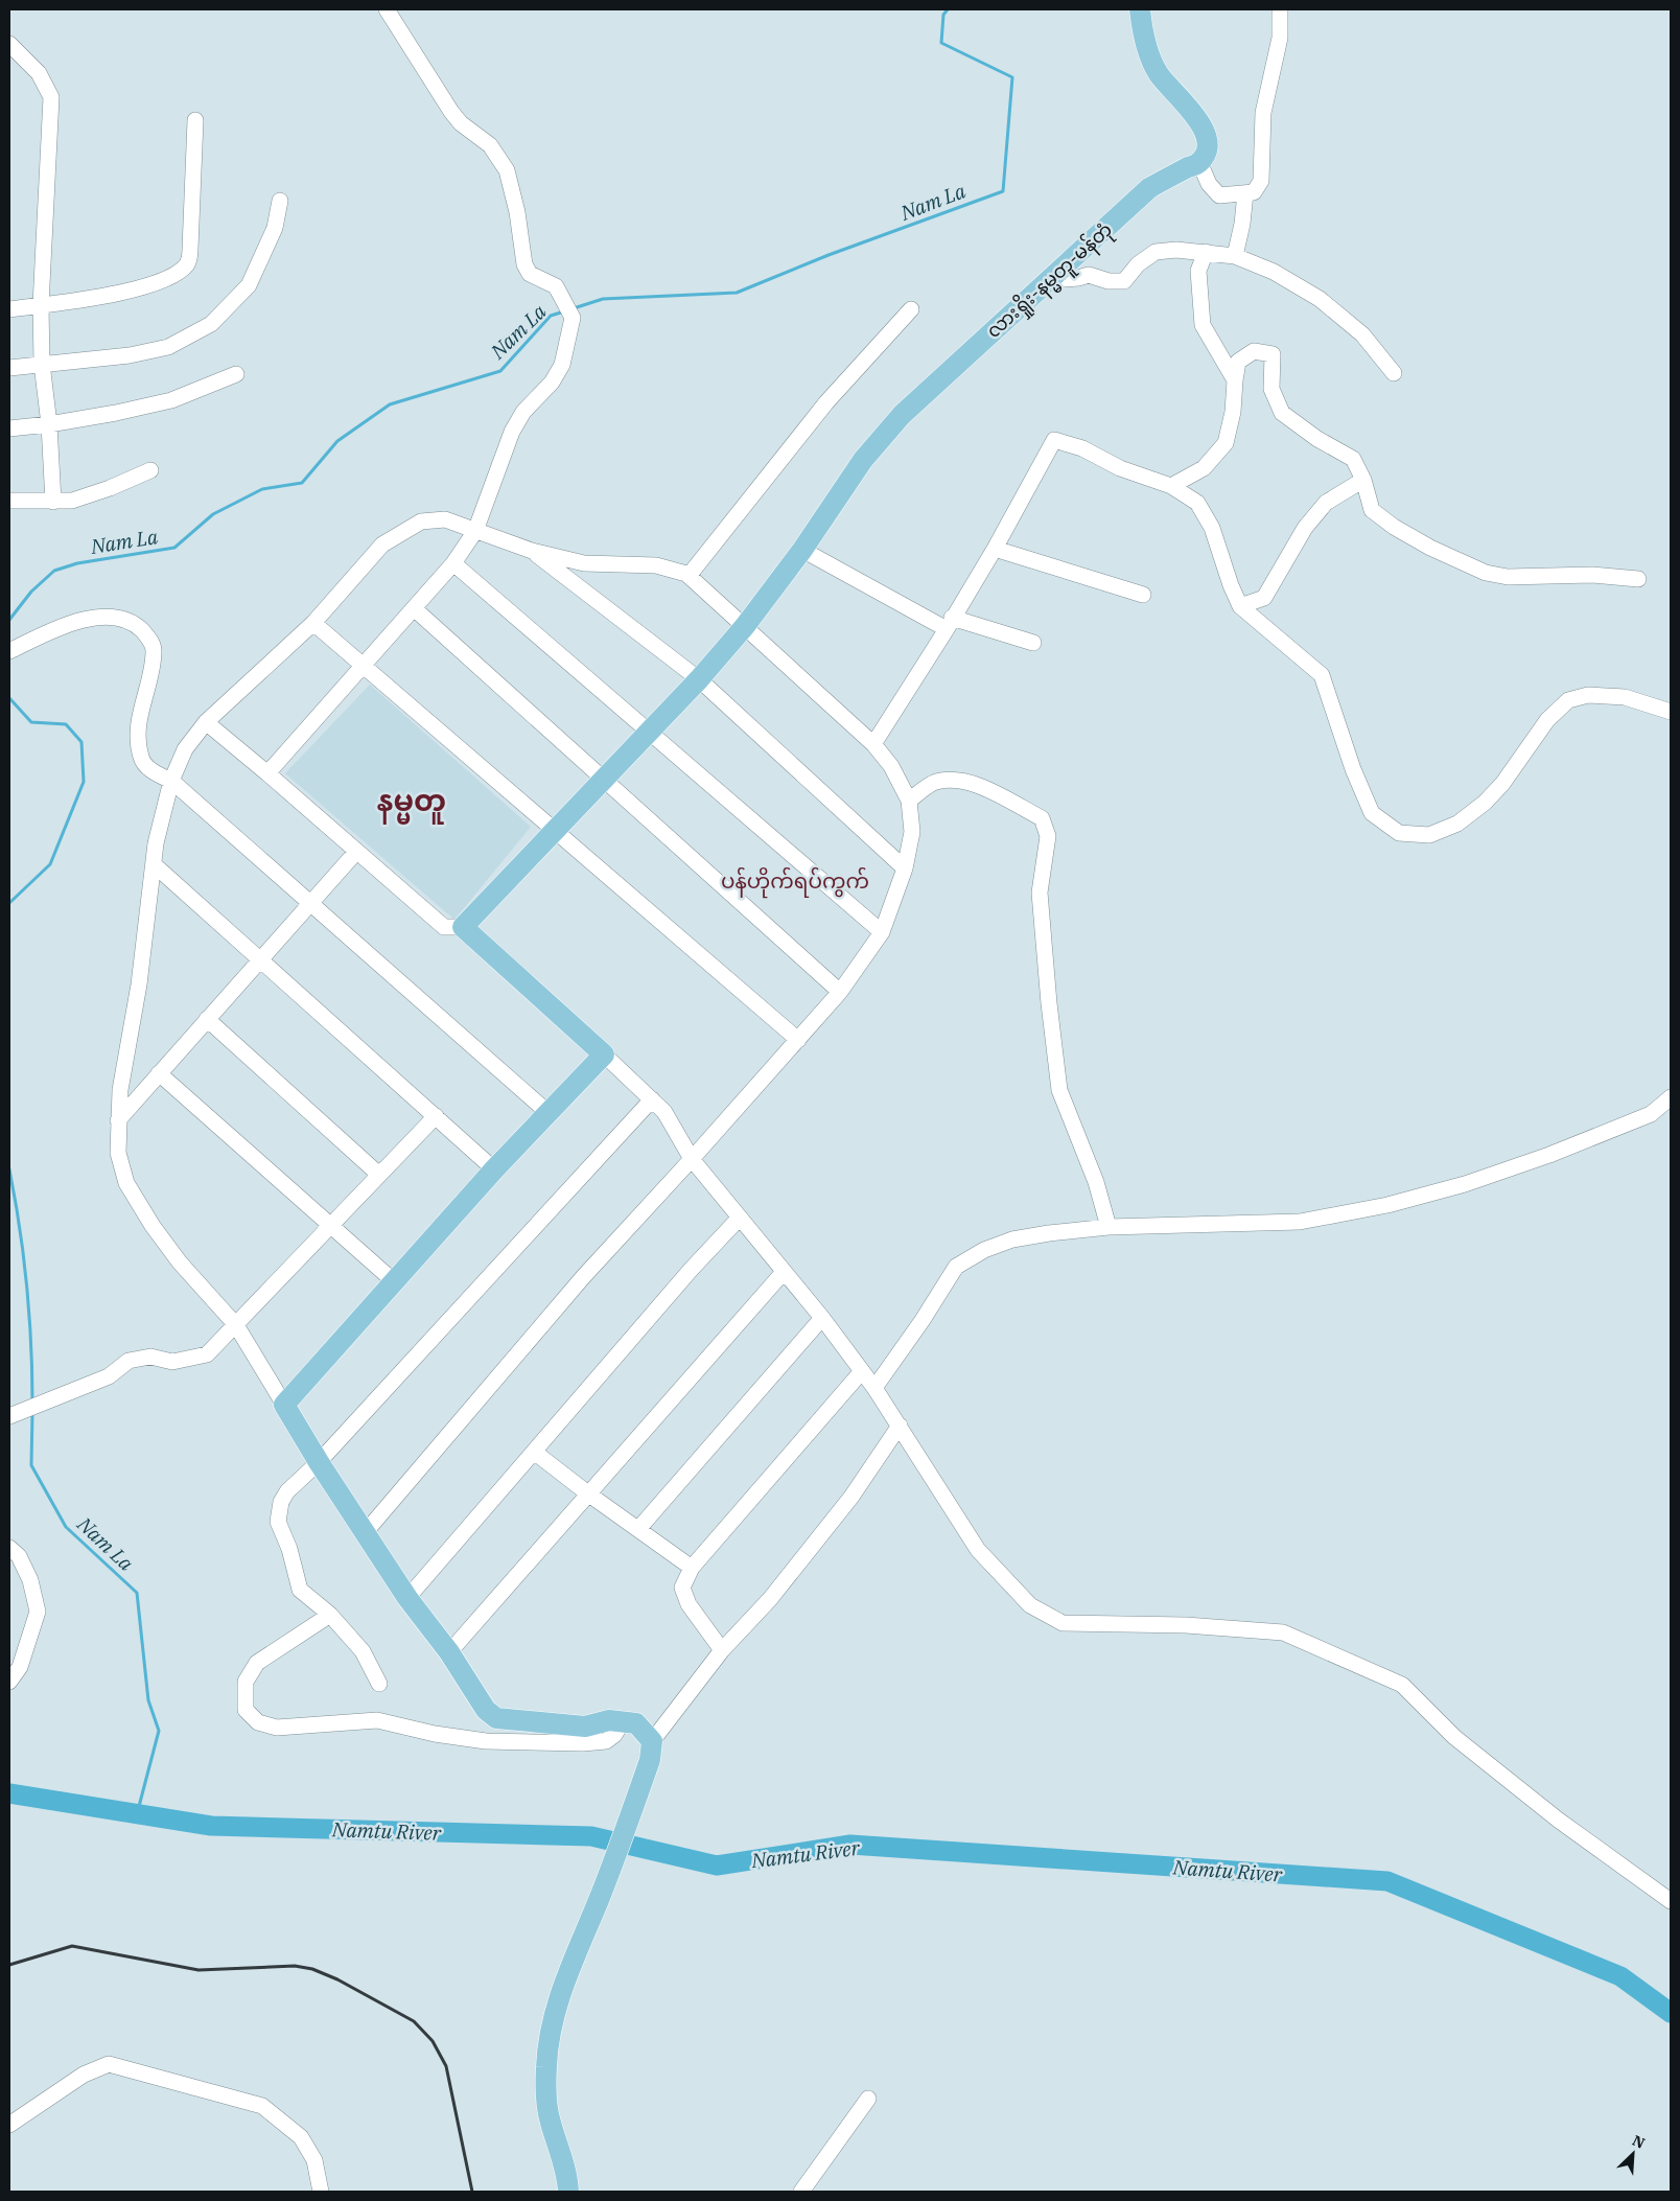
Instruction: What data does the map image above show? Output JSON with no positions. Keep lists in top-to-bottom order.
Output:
{
  "streets": {
    "main road": ["လားရှိုး-နမ္မတူ-မန်တုံ"]
  },
  "districts": ["နမ္မတူ", "ပန်ဟိုက်ရပ်ကွက်"],
  "water": ["Nam La", "Namtu River"],
  "north": "top right"
}
